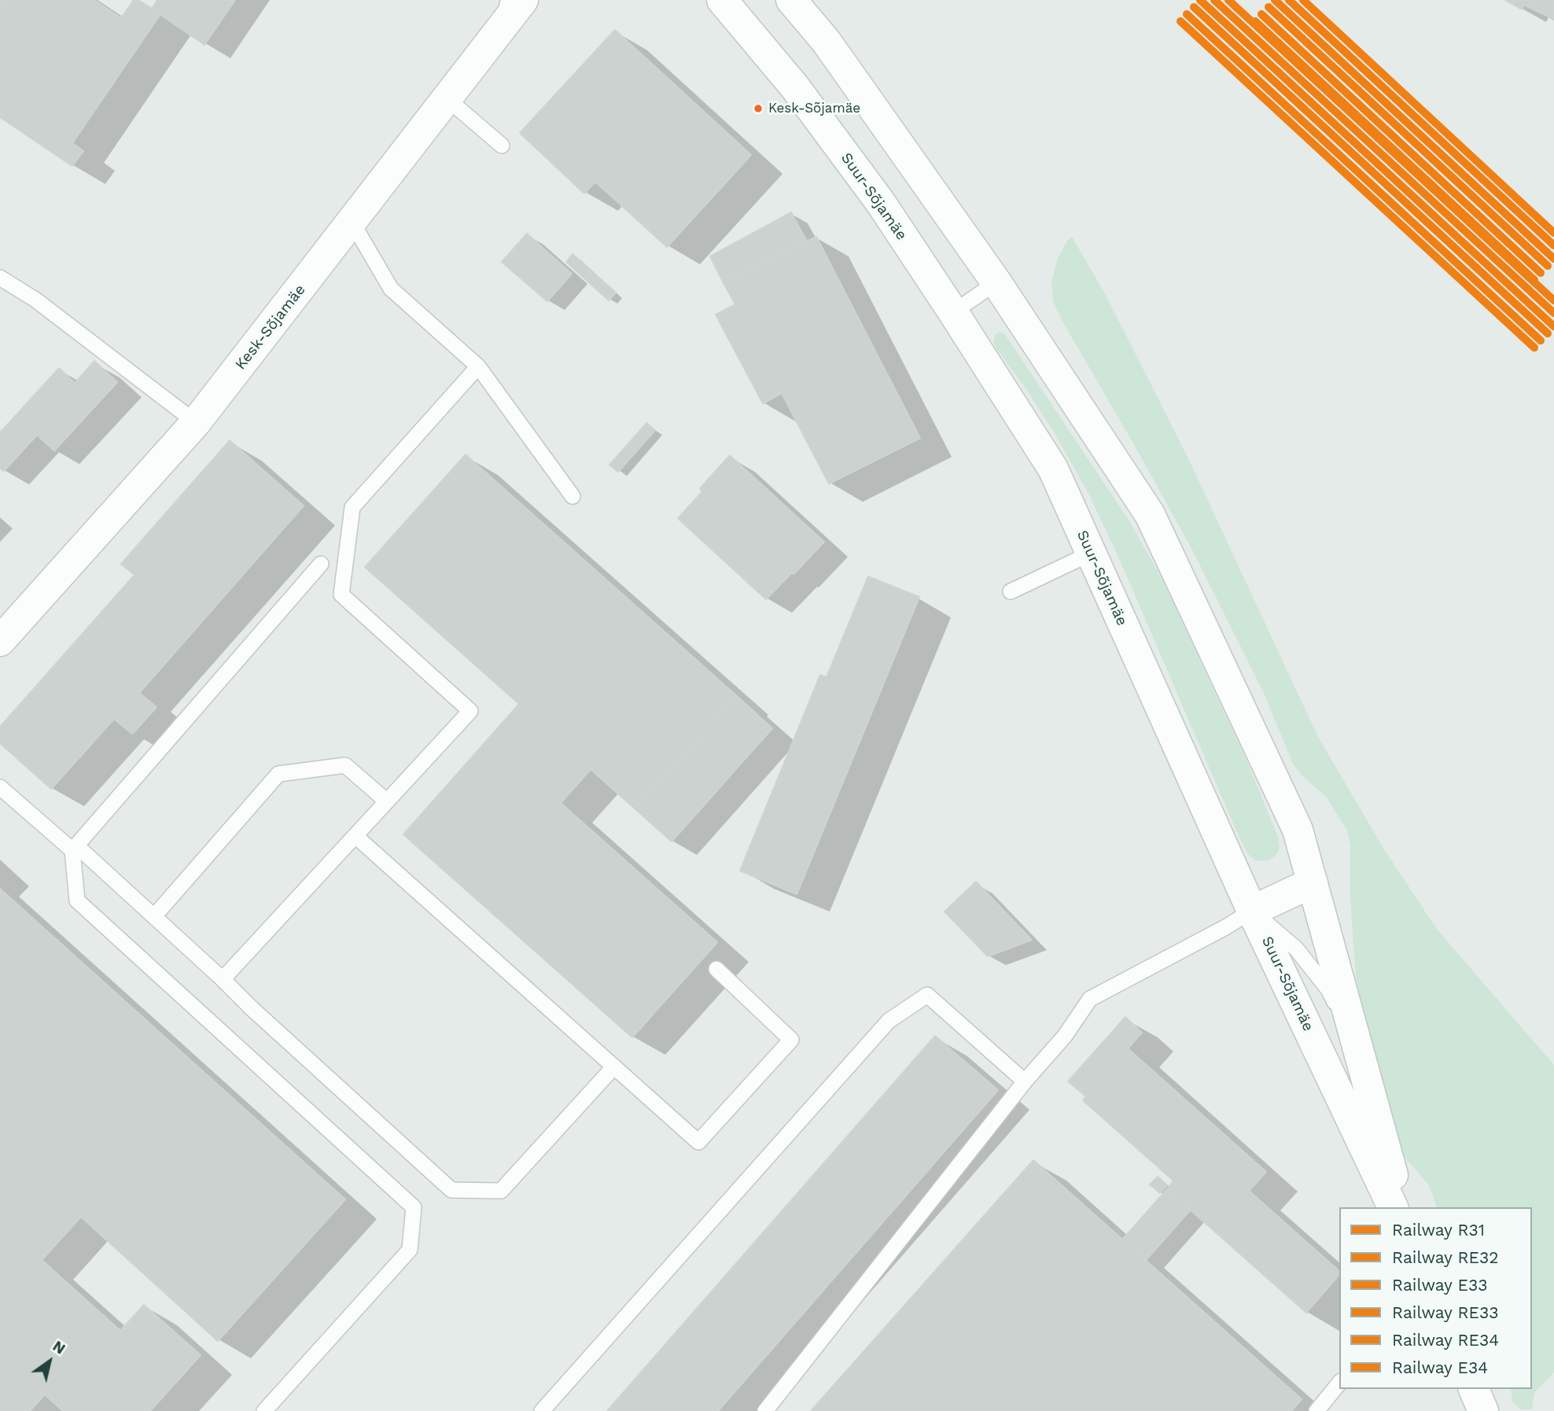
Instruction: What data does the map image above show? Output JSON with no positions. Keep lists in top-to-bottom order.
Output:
{
  "streets": {
    "main road": ["Suur-Sõjamäe", "Kesk-Sõjamäe"]
  },
  "places": ["Kesk-Sõjamäe"],
  "lines": [
    "rail line R31",
    "rail line E33",
    "rail line RE34",
    "rail line RE32",
    "rail line RE33",
    "rail line E34"
  ],
  "legend": [
    "Railway R31",
    "Railway RE32",
    "Railway E33",
    "Railway RE33",
    "Railway RE34",
    "Railway E34"
  ],
  "north": "top right"
}
